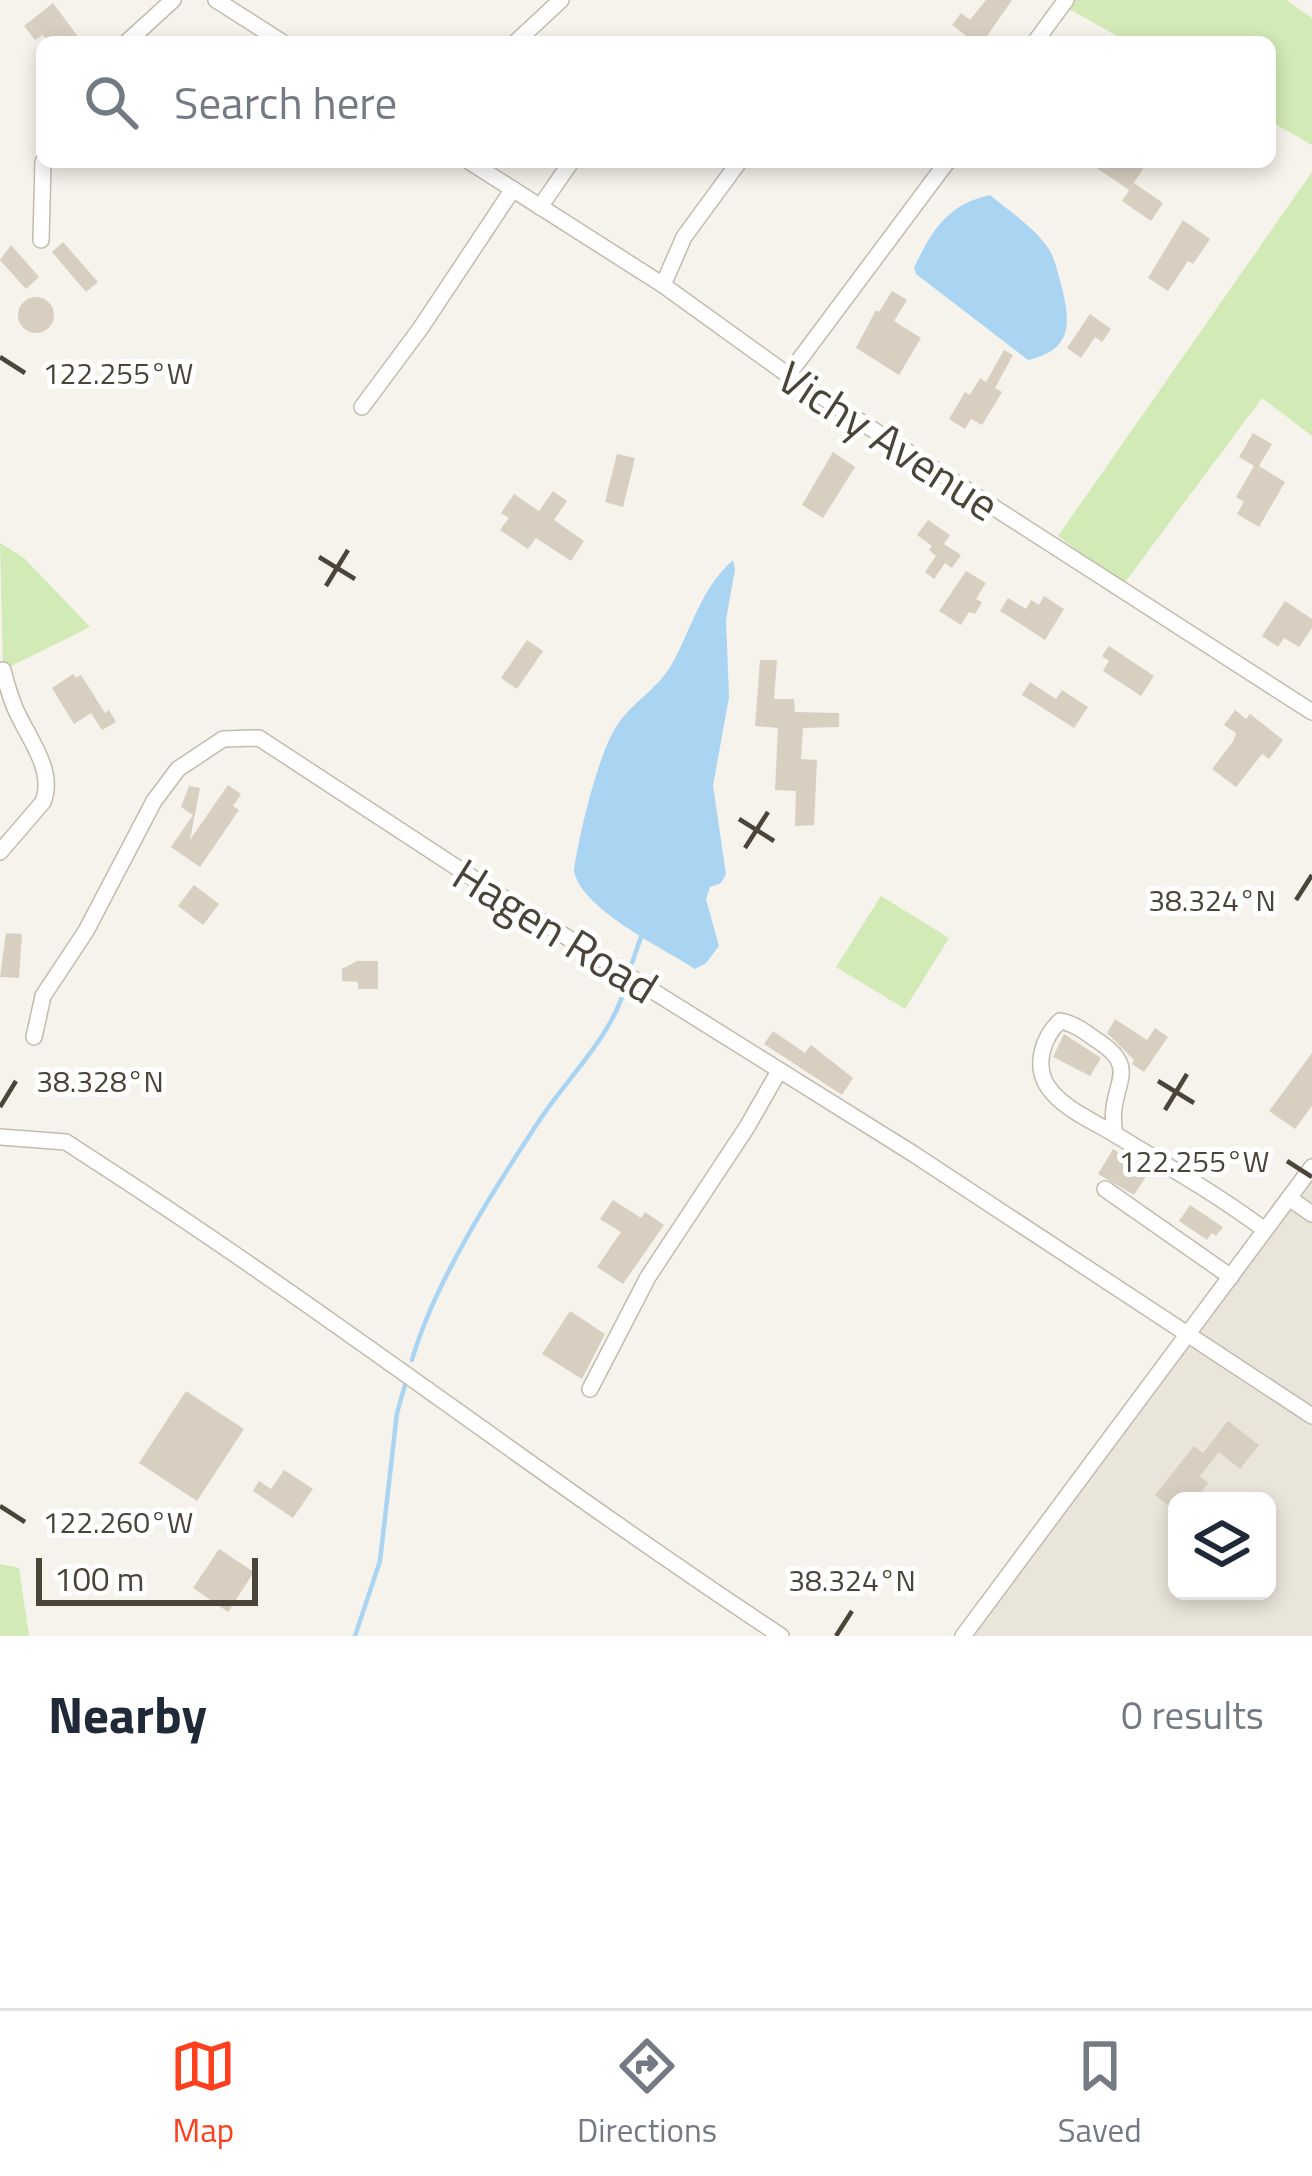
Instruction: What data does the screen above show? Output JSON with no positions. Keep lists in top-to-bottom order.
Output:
{
  "streets": {
    "street": ["Vichy Avenue", "Hagen Road"]
  },
  "scale_bar": "100 m",
  "page": {
    "search": "Search here",
    "scale": "100 m",
    "heading": ["Nearby", "0 results"],
    "nav": ["Map", "Directions", "Saved"]
  },
  "coordinates": [
    "122.255°W",
    "38.324°N",
    "38.328°N",
    "122.260°W"
  ]
}
